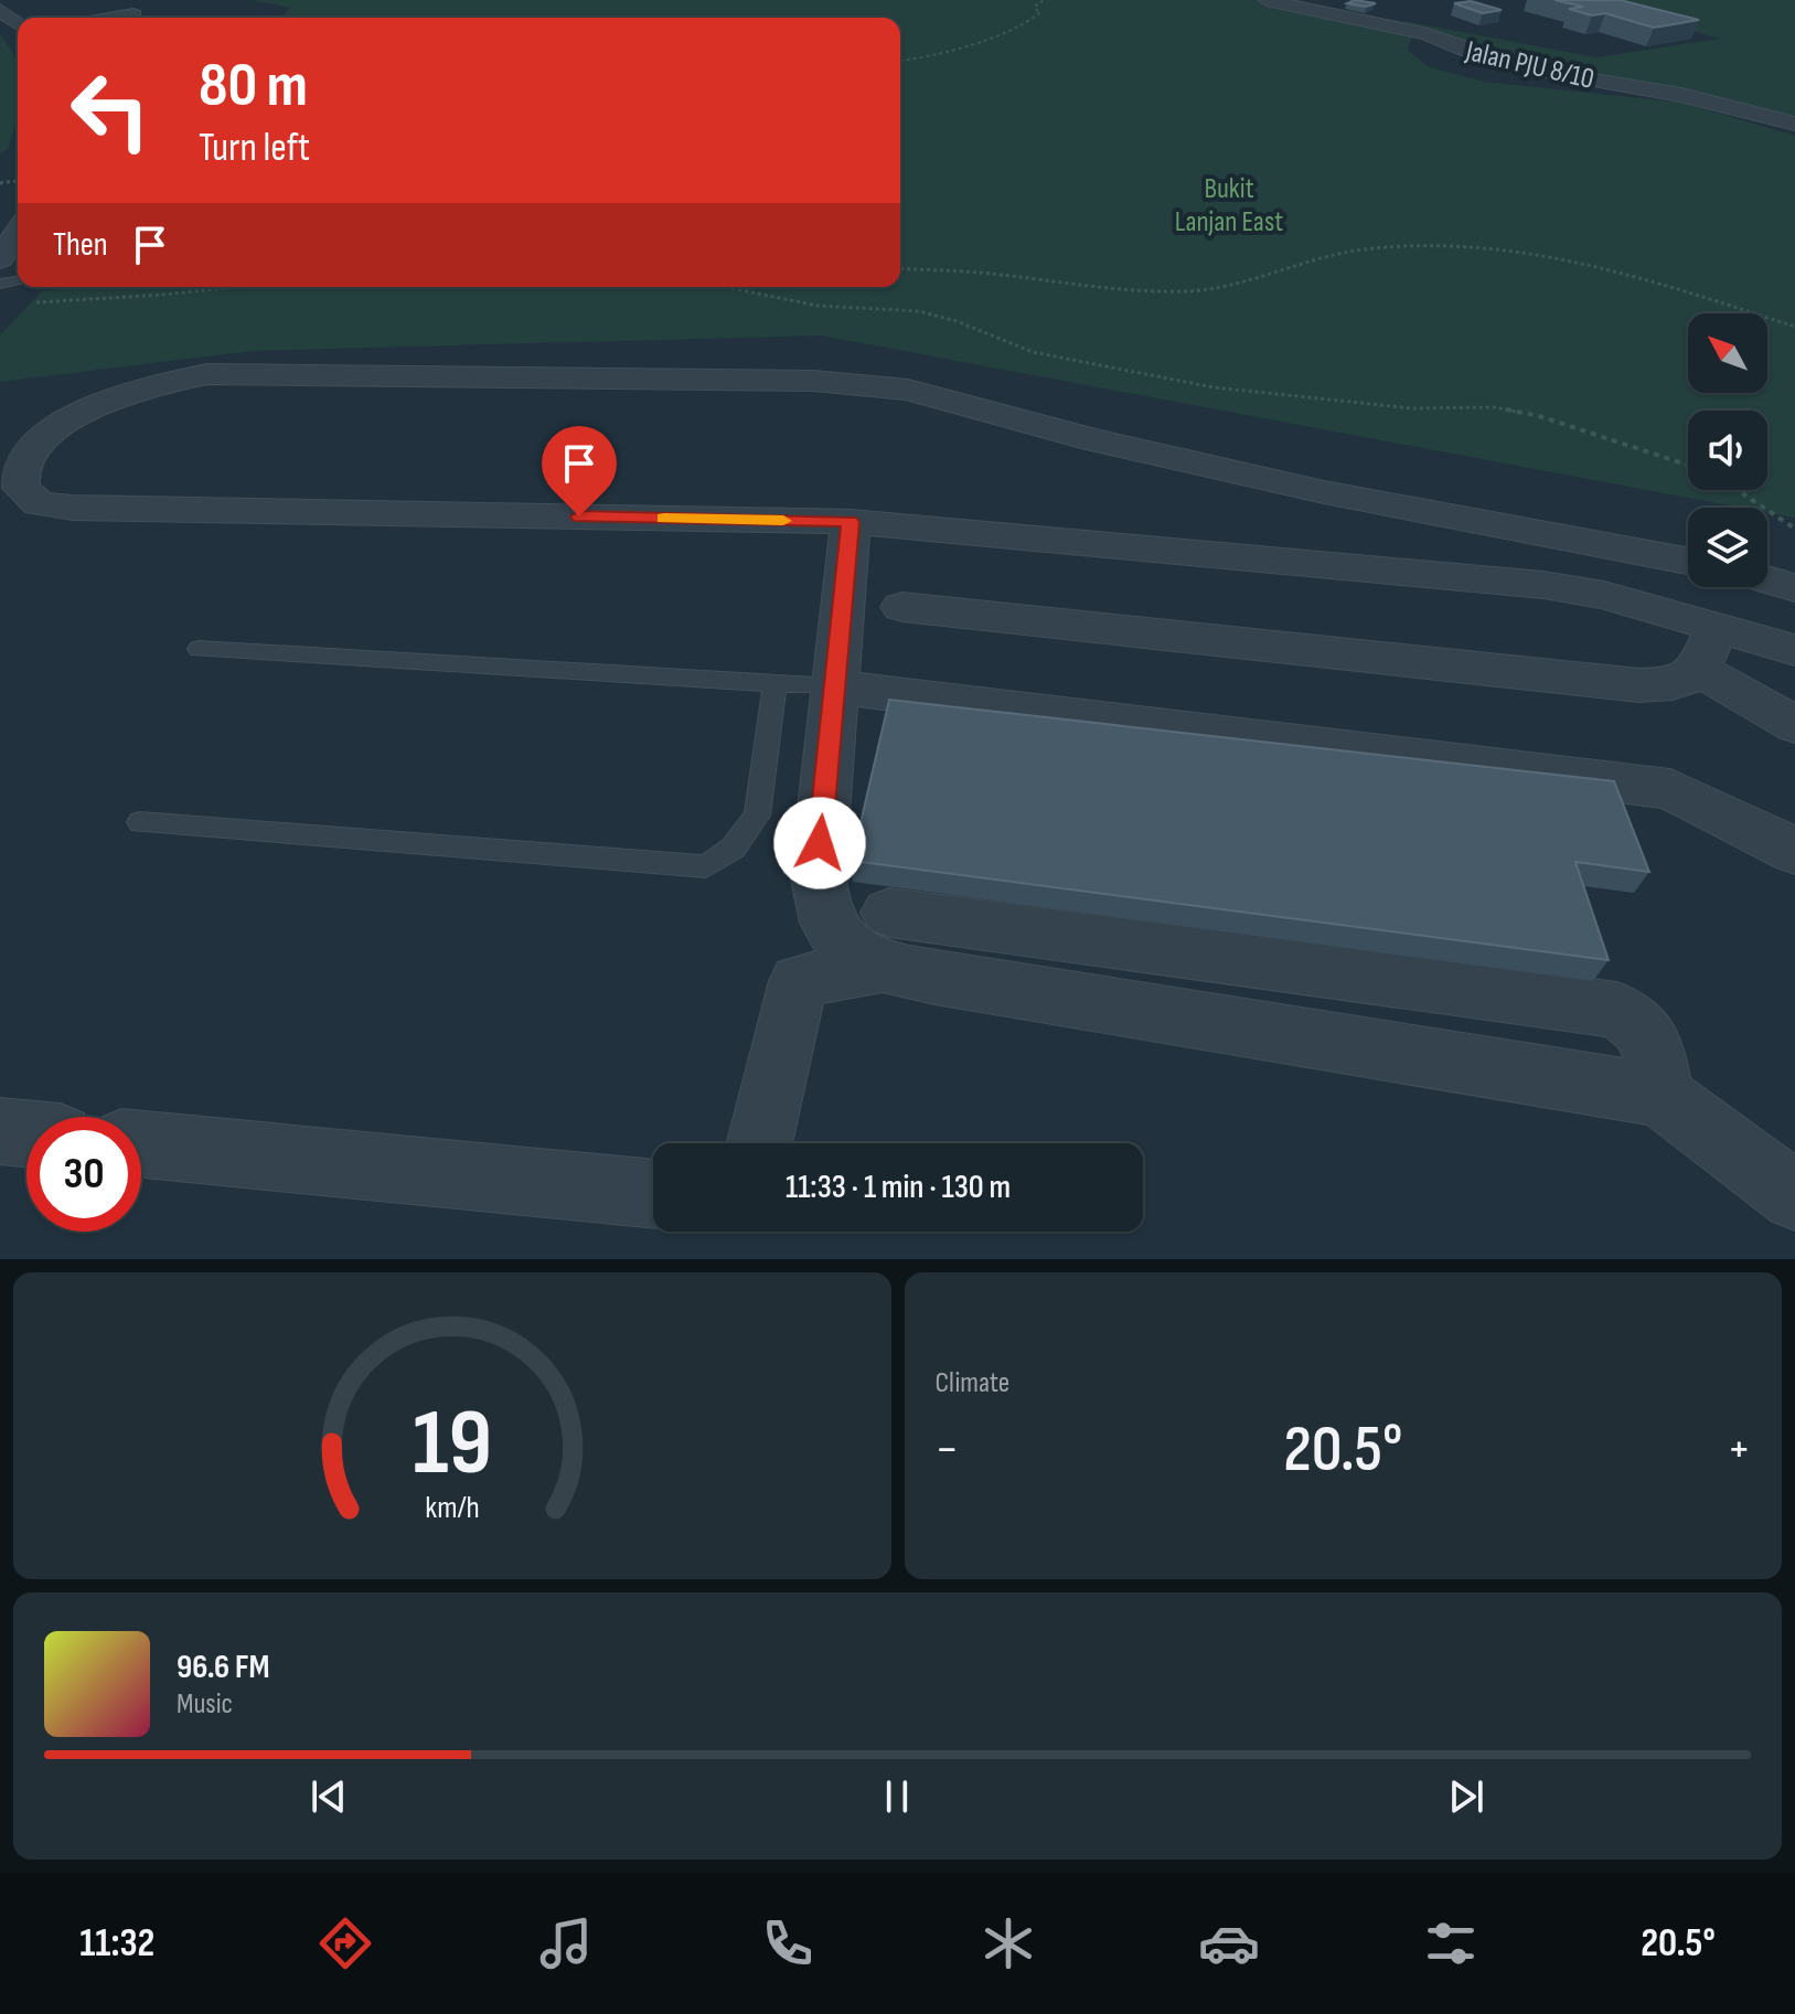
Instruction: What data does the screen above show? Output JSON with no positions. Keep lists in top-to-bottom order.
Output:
{
  "streets": {
    "street": ["Jalan PJU 8/10"]
  },
  "parks": ["Bukit Lanjan East"],
  "north": "top left",
  "page": {
    "turn": ["80 m", "Turn left"],
    "then": "Then",
    "limit": "30",
    "trip": "11:33 · 1 min · 130 m",
    "tile": "Climate",
    "heat": ["−", "20.5°", "+"],
    "song": ["96.6 FM", "Music"],
    "tabs": ["11:32", "20.5°"],
    "gauge": ["19", "km/h"]
  }
}
